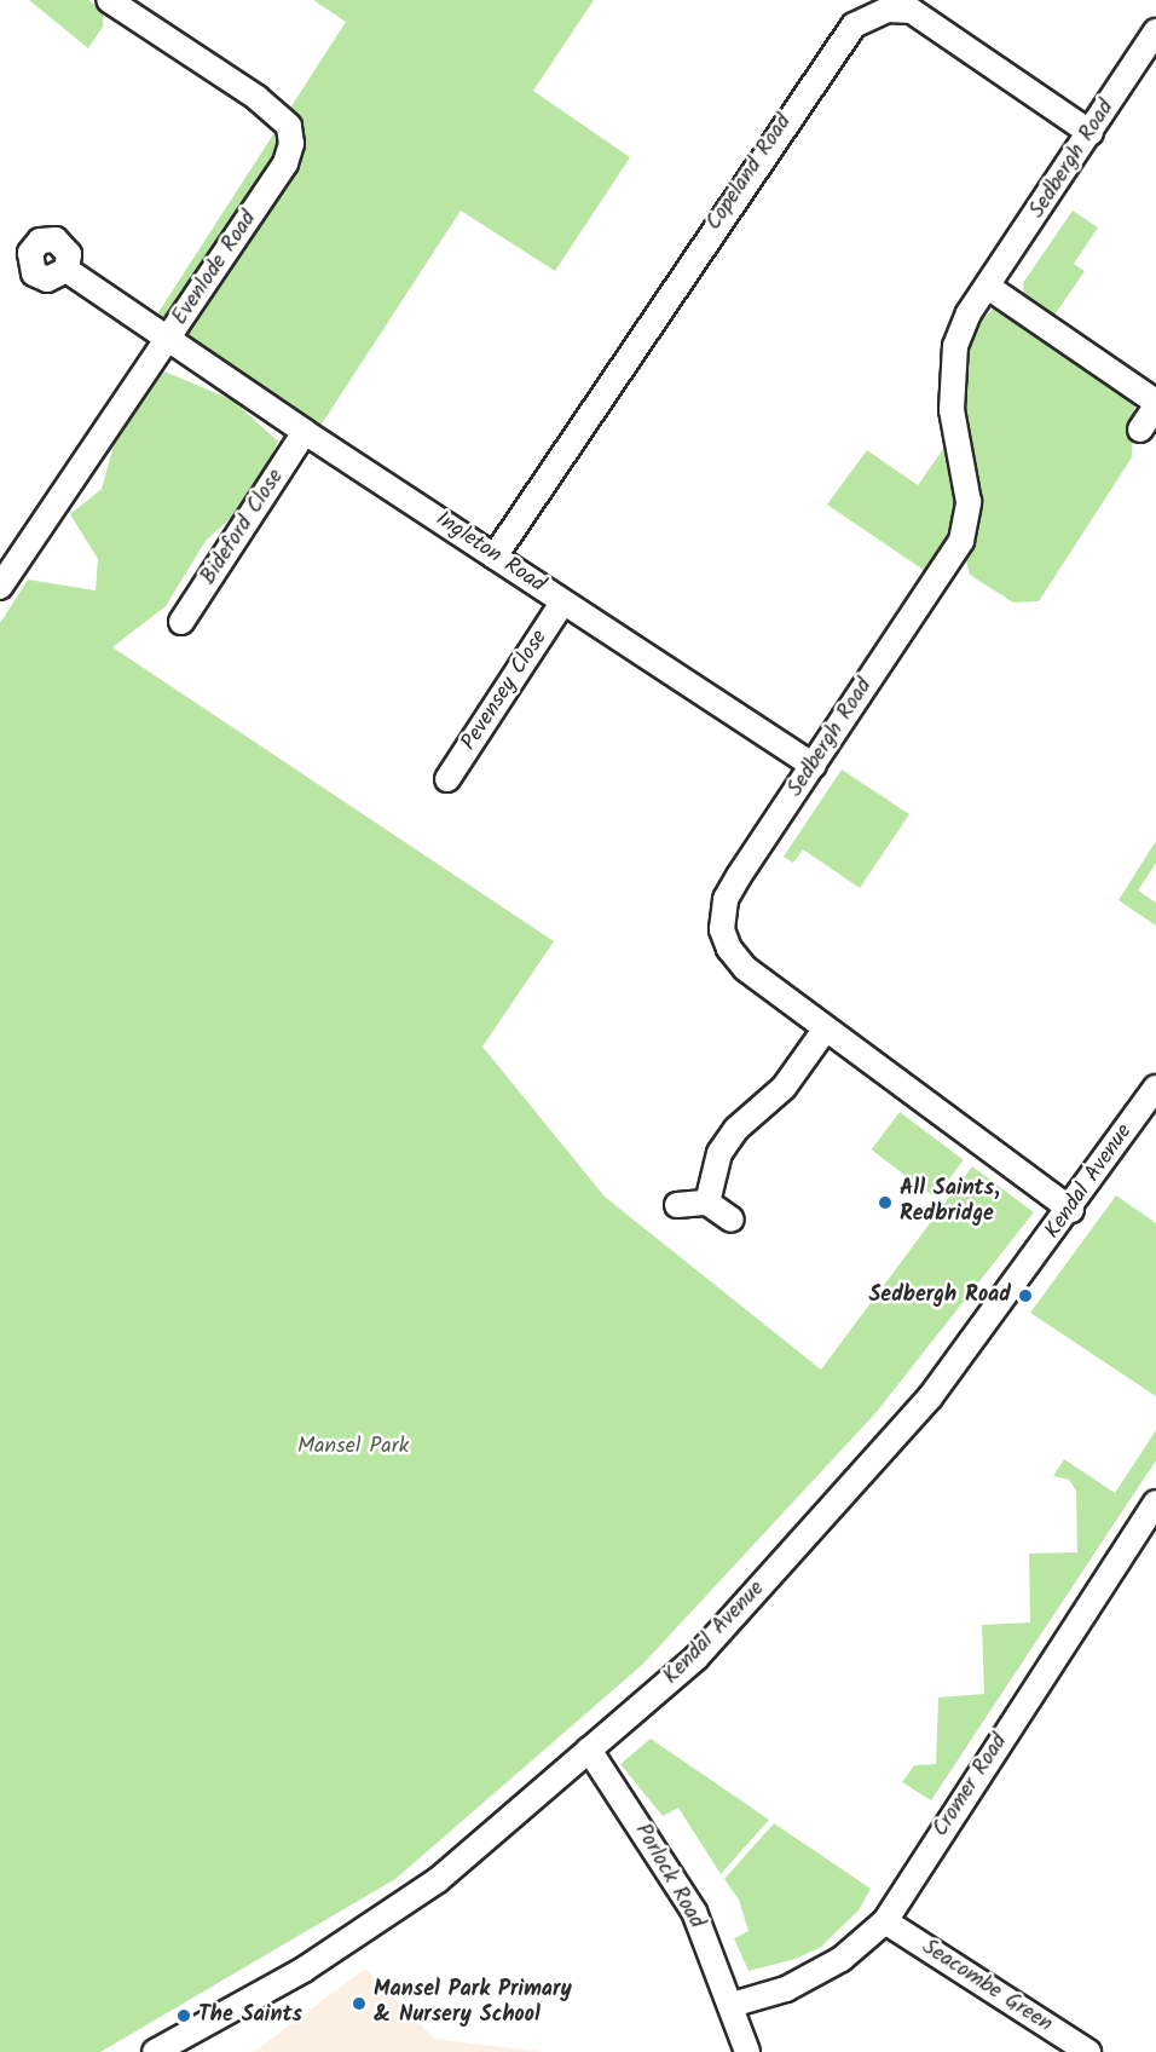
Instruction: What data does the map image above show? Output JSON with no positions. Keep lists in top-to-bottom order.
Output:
{
  "streets": {
    "street": [
      "Sedbergh Road",
      "Copeland Road",
      "Evenlode Road",
      "Bideford Close",
      "Ingleton Road",
      "Pevensey Close",
      "Kendal Avenue",
      "Cromer Road",
      "Porlock Road",
      "Seacombe Green"
    ]
  },
  "crossings": [
    ["Sedbergh Road", "Copeland Road"],
    ["Sedbergh Road", "Ingleton Road"],
    ["Sedbergh Road", "Kendal Avenue"],
    ["Copeland Road", "Ingleton Road"],
    ["Evenlode Road", "Ingleton Road"],
    ["Bideford Close", "Ingleton Road"],
    ["Ingleton Road", "Pevensey Close"],
    ["Kendal Avenue", "Porlock Road"],
    ["Cromer Road", "Porlock Road"],
    ["Cromer Road", "Seacombe Green"]
  ],
  "parks": ["Mansel Park"],
  "places": [
    "All Saints, Redbridge",
    "Sedbergh Road",
    "Mansel Park Primary & Nursery School",
    "The Saints"
  ]
}
